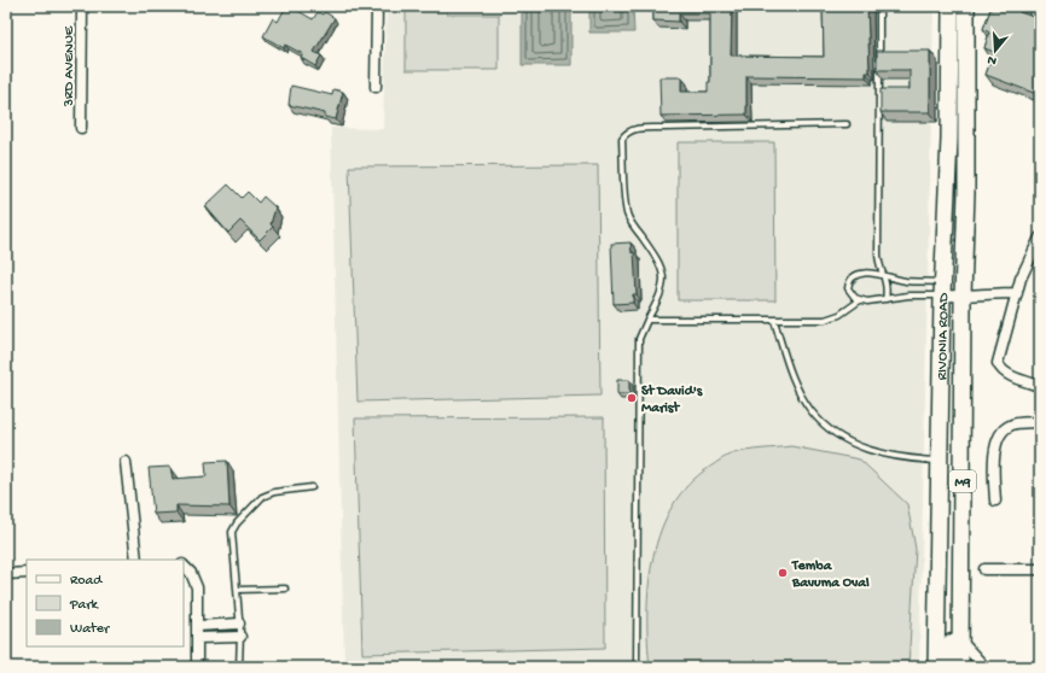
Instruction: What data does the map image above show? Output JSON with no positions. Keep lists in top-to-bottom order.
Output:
{
  "streets": {
    "main road": ["RIVONIA ROAD", "M9"],
    "street": ["3RD AVENUE"]
  },
  "places": ["St David's Marist", "Temba Bavuma Oval"],
  "legend": ["Road", "Park", "Water"],
  "north": "bottom"
}
